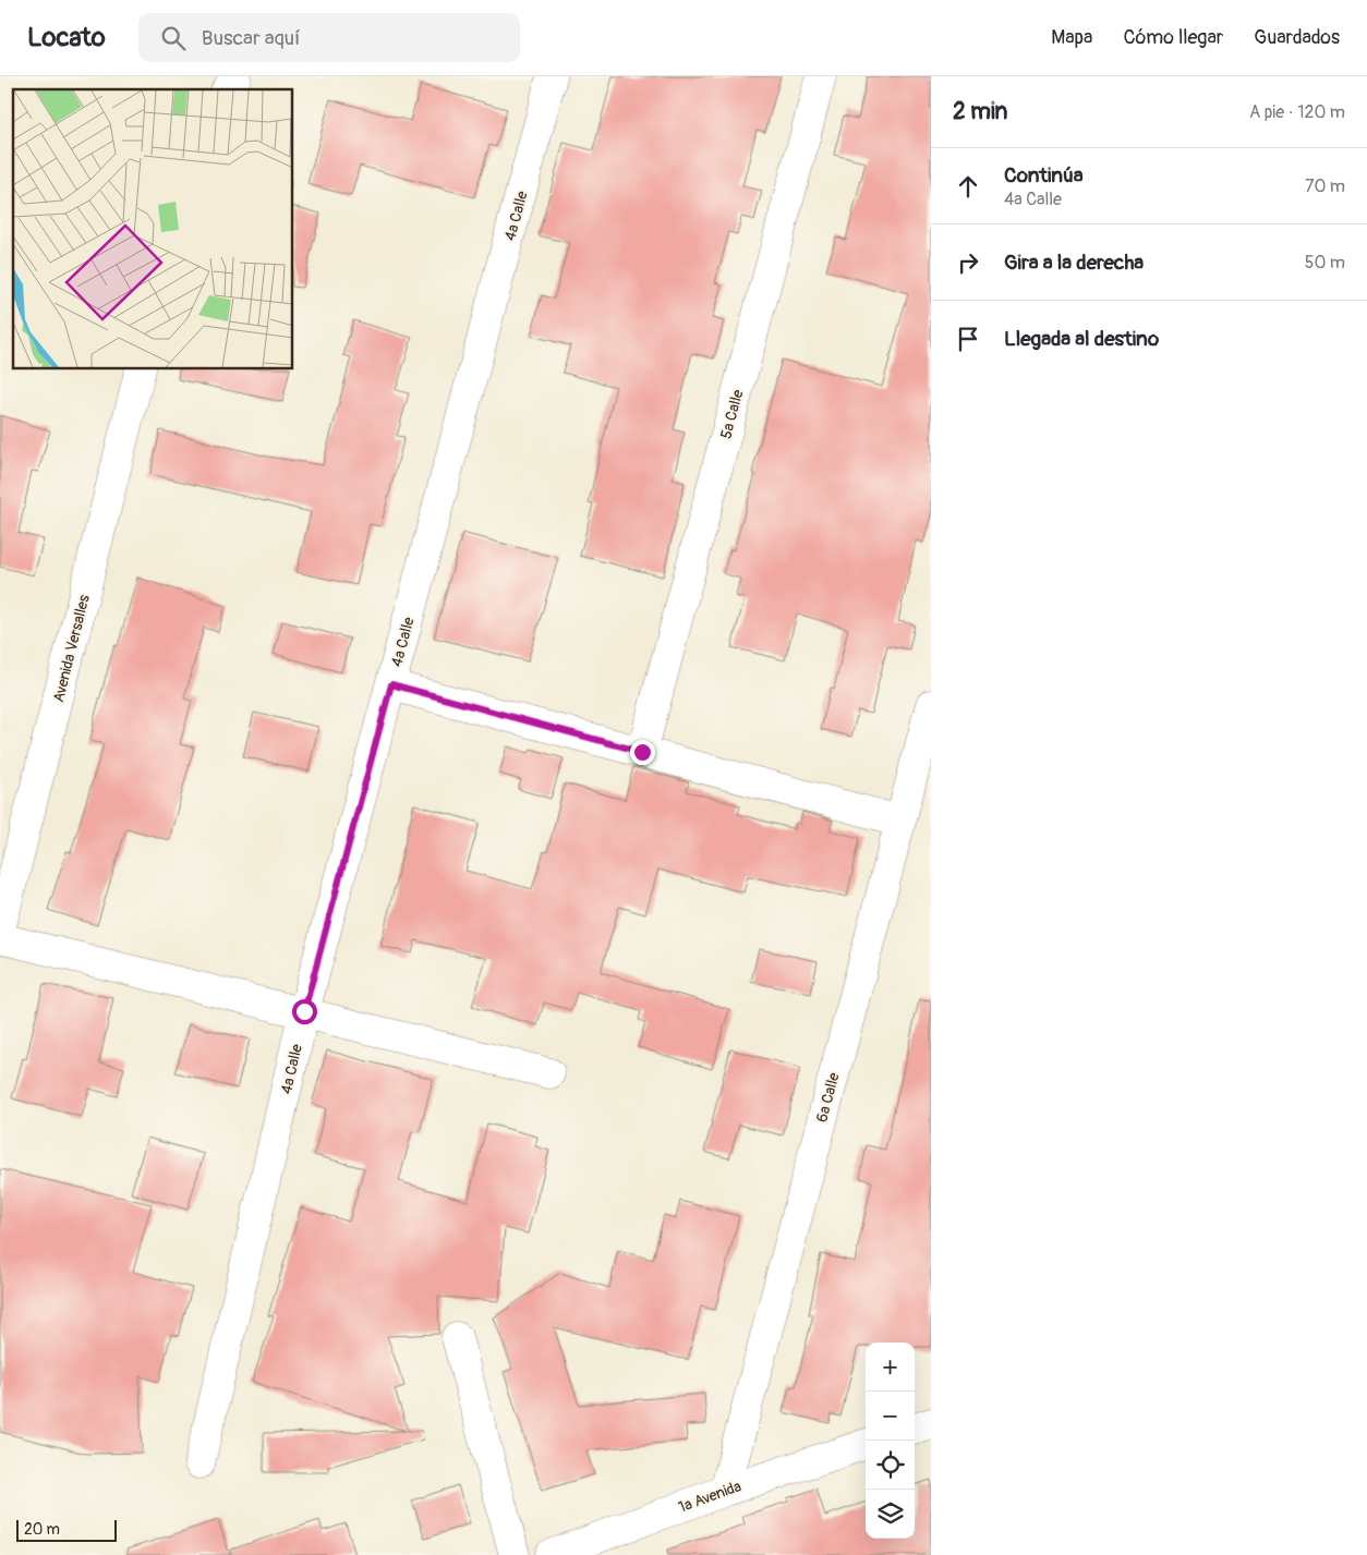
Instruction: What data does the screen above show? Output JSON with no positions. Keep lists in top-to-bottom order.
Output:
{
  "streets": {
    "street": [
      "4a Calle",
      "5a Calle",
      "Avenida Versalles",
      "6a Calle",
      "1a Avenida"
    ]
  },
  "crossings": [
    ["6a Calle", "1a Avenida"]
  ],
  "scale_bar": "20 m",
  "page": {
    "header": "Locato",
    "search": "Buscar aquí",
    "nav": ["Mapa", "Cómo llegar", "Guardados"],
    "heading": ["2 min", "A pie · 120 m"],
    "list": [
      ["Continúa", "4a Calle", "70 m"],
      ["Gira a la derecha", "50 m"],
      "Llegada al destino"
    ],
    "map_buttons": ["+", "−"],
    "scale": "20 m"
  }
}
